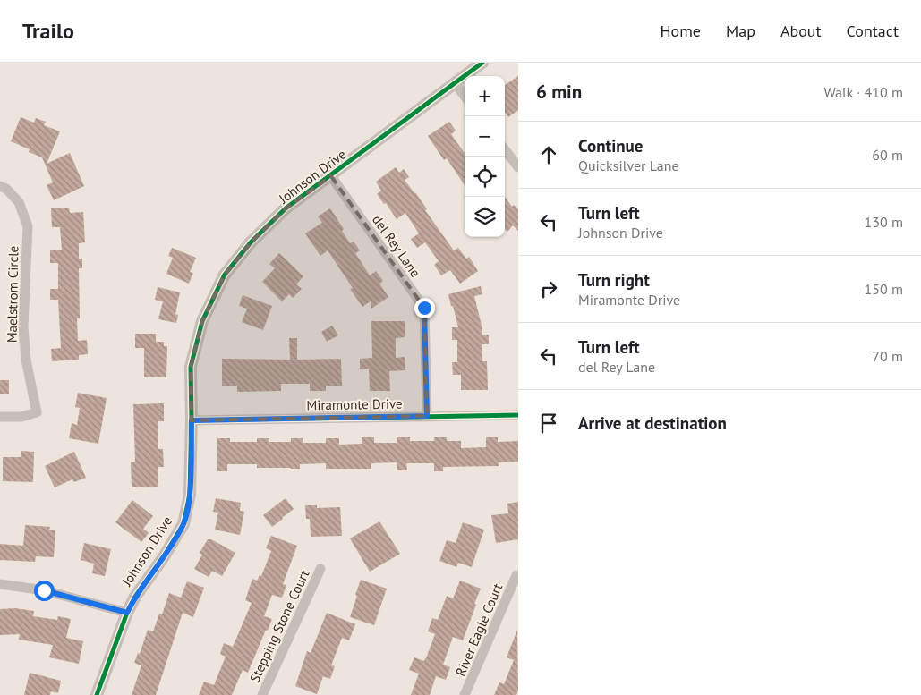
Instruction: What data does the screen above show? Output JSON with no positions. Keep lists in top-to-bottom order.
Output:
{
  "streets": {
    "street": [
      "Johnson Drive",
      "del Rey Lane",
      "Maelstrom Circle",
      "Miramonte Drive",
      "Stepping Stone Court",
      "River Eagle Court"
    ]
  },
  "crossings": [
    ["Johnson Drive", "del Rey Lane"],
    ["Johnson Drive", "Miramonte Drive"],
    ["del Rey Lane", "Miramonte Drive"]
  ],
  "page": {
    "header": "Trailo",
    "nav": [
      "Home",
      "Map",
      "About",
      "Contact"
    ],
    "heading": ["6 min", "Walk · 410 m"],
    "map_buttons": ["+", "−"],
    "list": [
      ["Continue", "Quicksilver Lane", "60 m"],
      ["Turn left", "Johnson Drive", "130 m"],
      ["Turn right", "Miramonte Drive", "150 m"],
      ["Turn left", "del Rey Lane", "70 m"],
      "Arrive at destination"
    ]
  }
}
